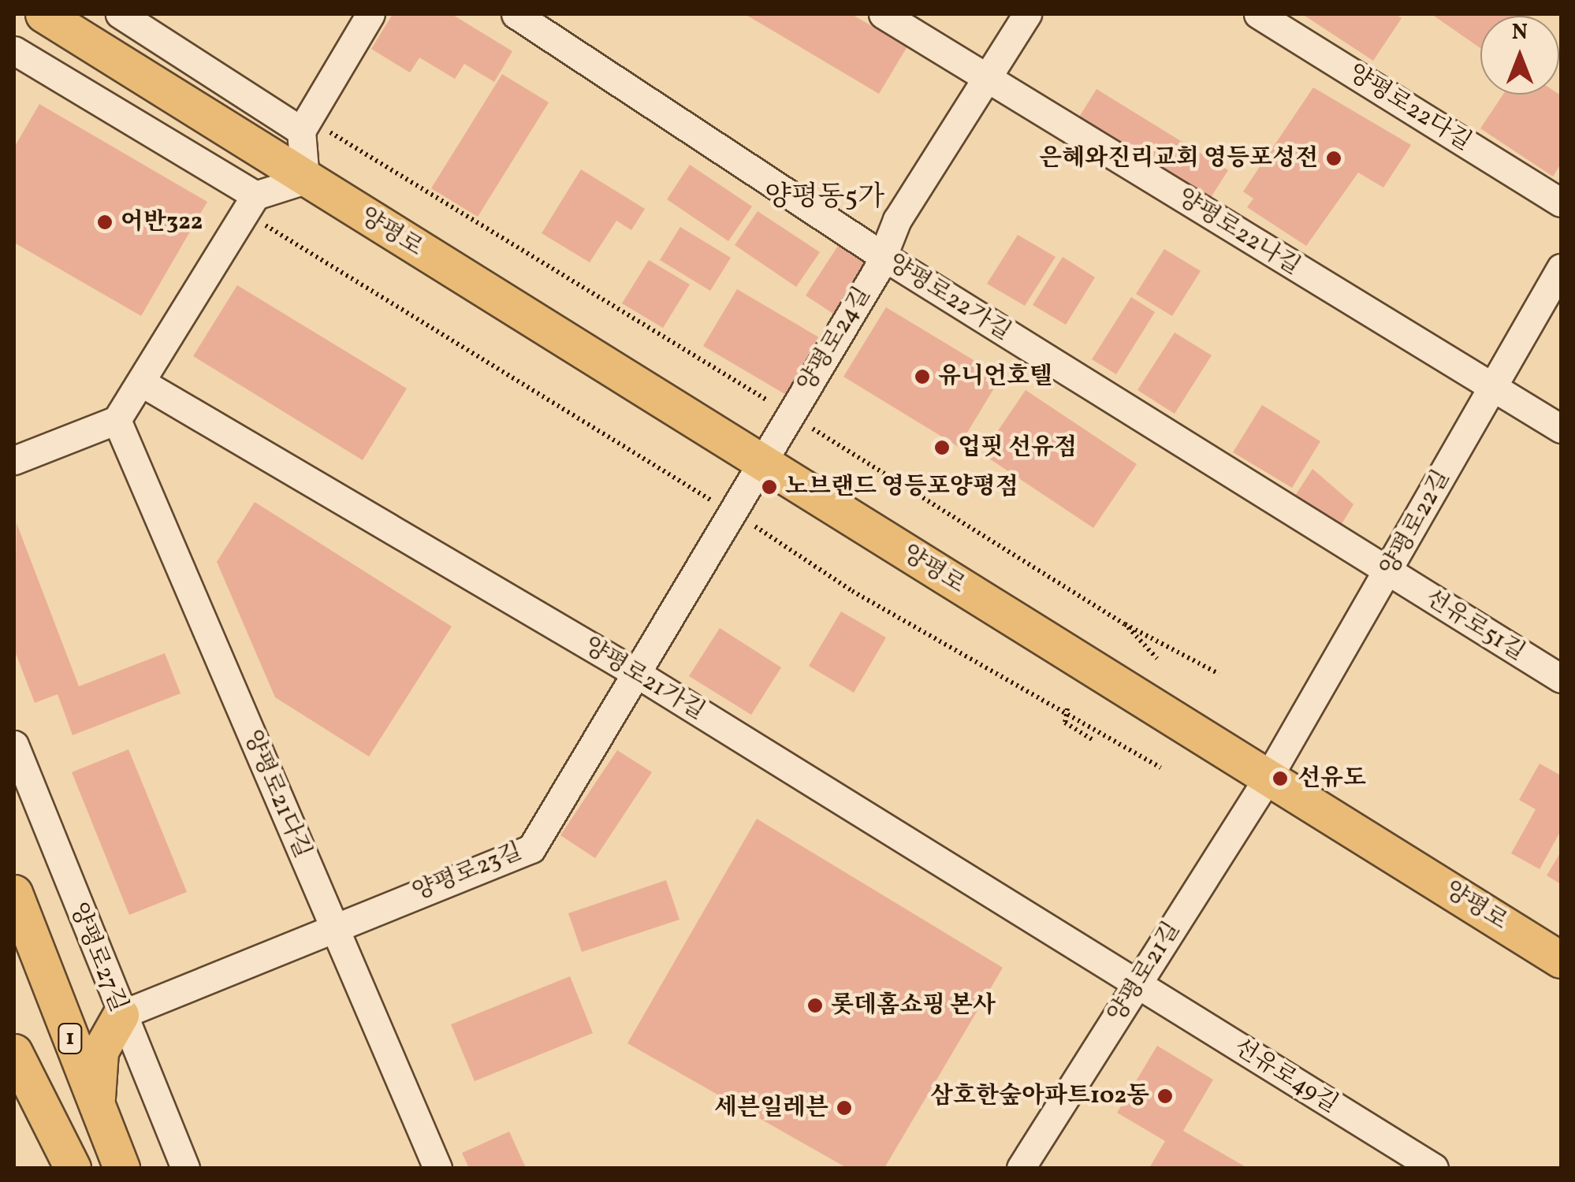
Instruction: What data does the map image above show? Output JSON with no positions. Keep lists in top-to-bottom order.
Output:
{
  "streets": {
    "main road": ["양평로", "1"],
    "street": [
      "양평로22다길",
      "양평로22나길",
      "양평로22가길",
      "양평로24길",
      "양평로22길",
      "선유로51길",
      "양평로21가길",
      "양평로21다길",
      "양평로23길",
      "양평로27길",
      "양평로21길",
      "선유로49길"
    ]
  },
  "crossings": [
    ["양평로", "양평로24길"],
    ["양평로", "양평로22길"],
    ["양평로", "양평로23길"],
    ["양평로", "양평로21길"],
    ["양평로22나길", "양평로24길"],
    ["양평로22나길", "양평로22길"],
    ["양평로22가길", "양평로24길"],
    ["양평로22가길", "양평로22길"],
    ["양평로22가길", "선유로51길"],
    ["양평로24길", "양평로23길"],
    ["양평로22길", "선유로51길"],
    ["양평로22길", "양평로21길"],
    ["양평로21가길", "양평로23길"],
    ["양평로21가길", "양평로21길"],
    ["양평로21가길", "선유로49길"],
    ["양평로21다길", "양평로23길"],
    ["양평로23길", "양평로27길"],
    ["양평로21길", "선유로49길"]
  ],
  "districts": ["양평동5가"],
  "places": [
    "은혜와진리교회 영등포성전",
    "어반322",
    "유니언호텔",
    "업핏 선유점",
    "노브랜드 영등포양평점",
    "선유도",
    "롯데홈쇼핑 본사",
    "삼호한숲아파트102동",
    "세븐일레븐"
  ],
  "north": "top"
}
